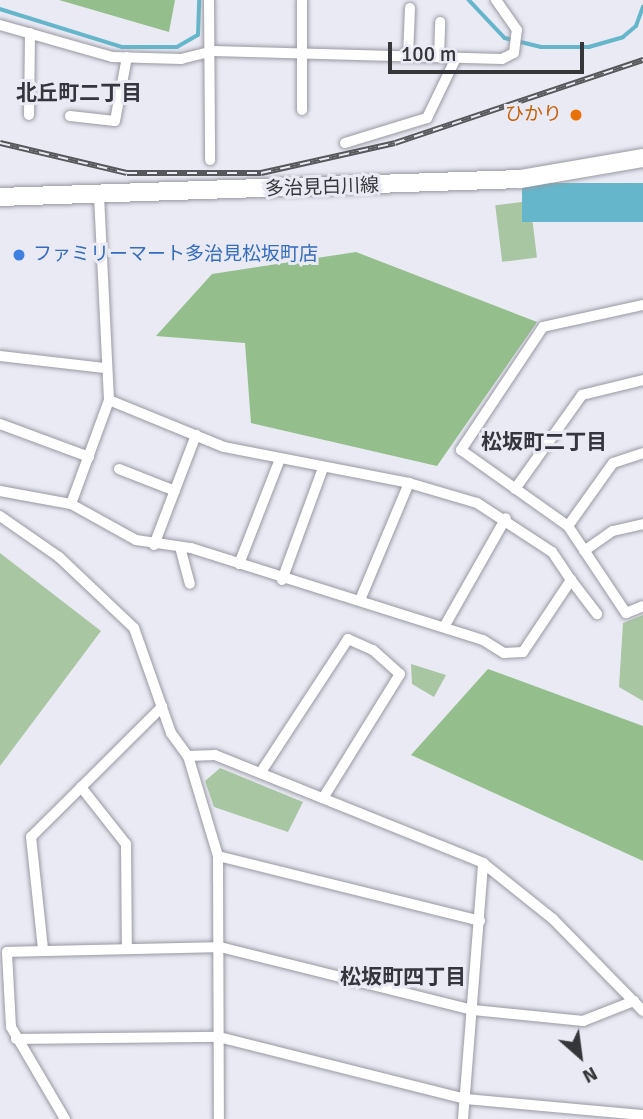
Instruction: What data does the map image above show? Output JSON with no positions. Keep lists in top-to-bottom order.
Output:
{
  "streets": {
    "main road": ["多治見白川線"]
  },
  "districts": ["北丘町二丁目", "松坂町二丁目", "松坂町四丁目"],
  "places": ["ひかり", "ファミリーマート多治見松坂町店"],
  "scale_bar": "100 m",
  "north": "bottom right"
}
